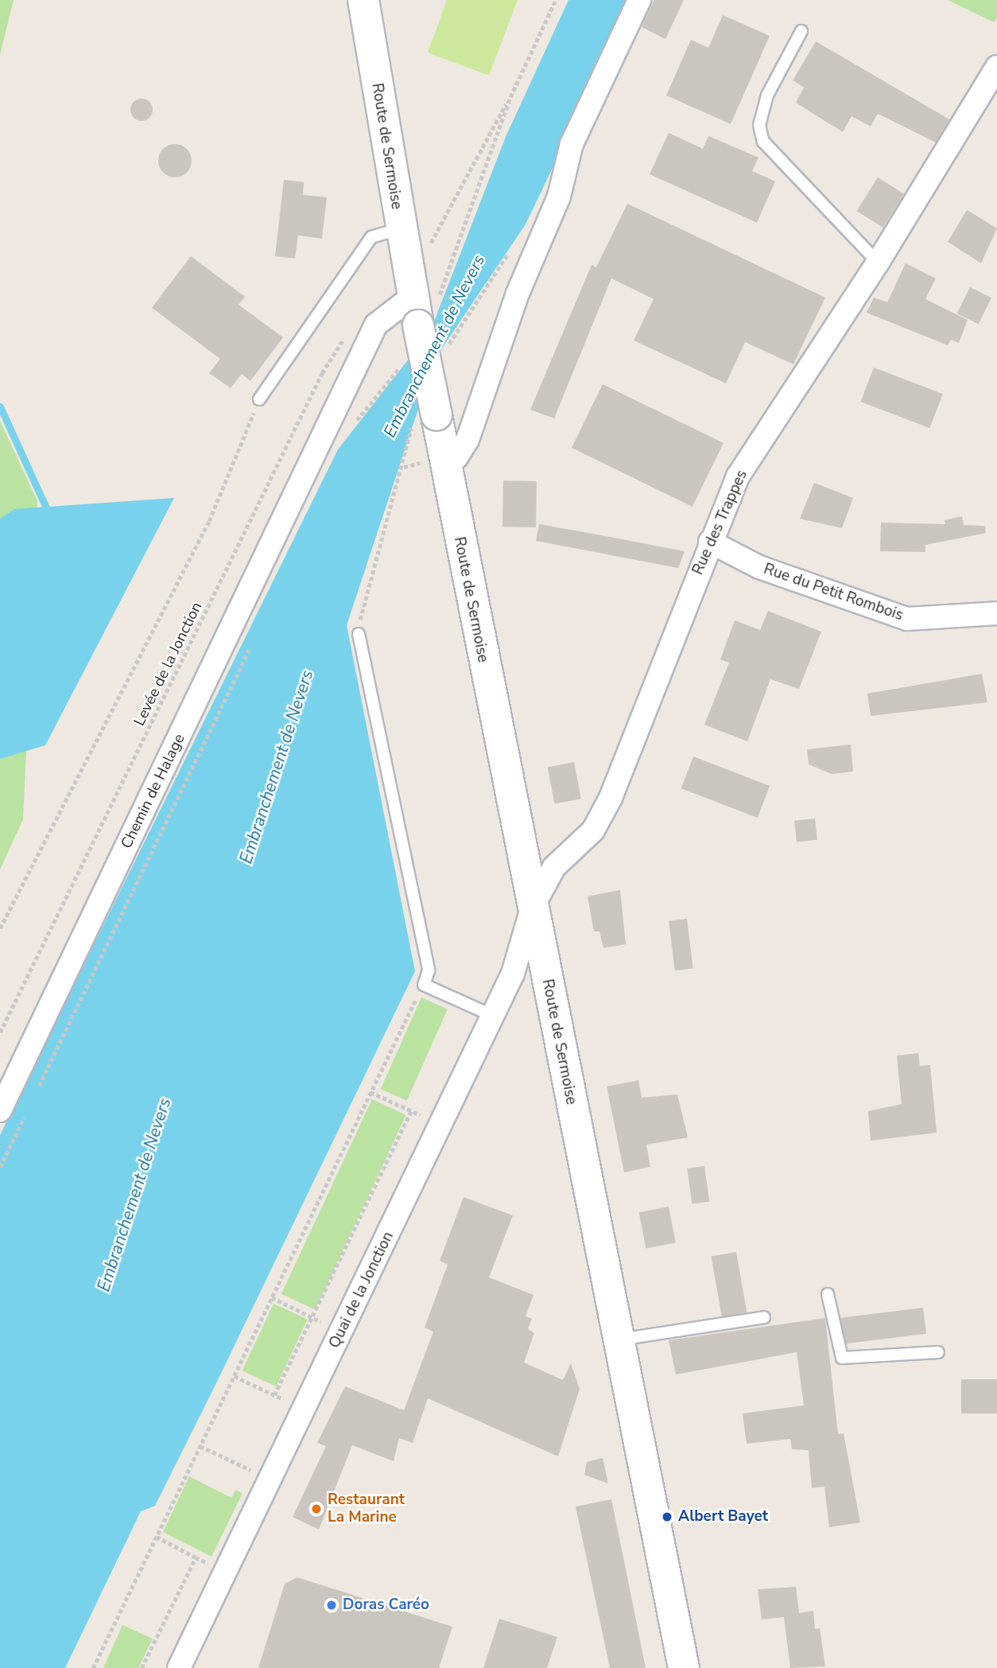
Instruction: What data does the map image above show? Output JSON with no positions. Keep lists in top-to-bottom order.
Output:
{
  "streets": {
    "main road": ["Route de Sermoise"],
    "street": [
      "Rue des Trappes",
      "Rue du Petit Rombois",
      "Chemin de Halage",
      "Quai de la Jonction"
    ],
    "path": ["Levée de la Jonction"]
  },
  "crossings": [
    ["Route de Sermoise", "Rue des Trappes"],
    ["Route de Sermoise", "Quai de la Jonction"],
    ["Rue des Trappes", "Rue du Petit Rombois"],
    ["Rue des Trappes", "Quai de la Jonction"],
    ["Levée de la Jonction", "Chemin de Halage"]
  ],
  "water": ["Embranchement de Nevers"],
  "places": ["Restaurant La Marine", "Albert Bayet", "Doras Caréo"]
}
